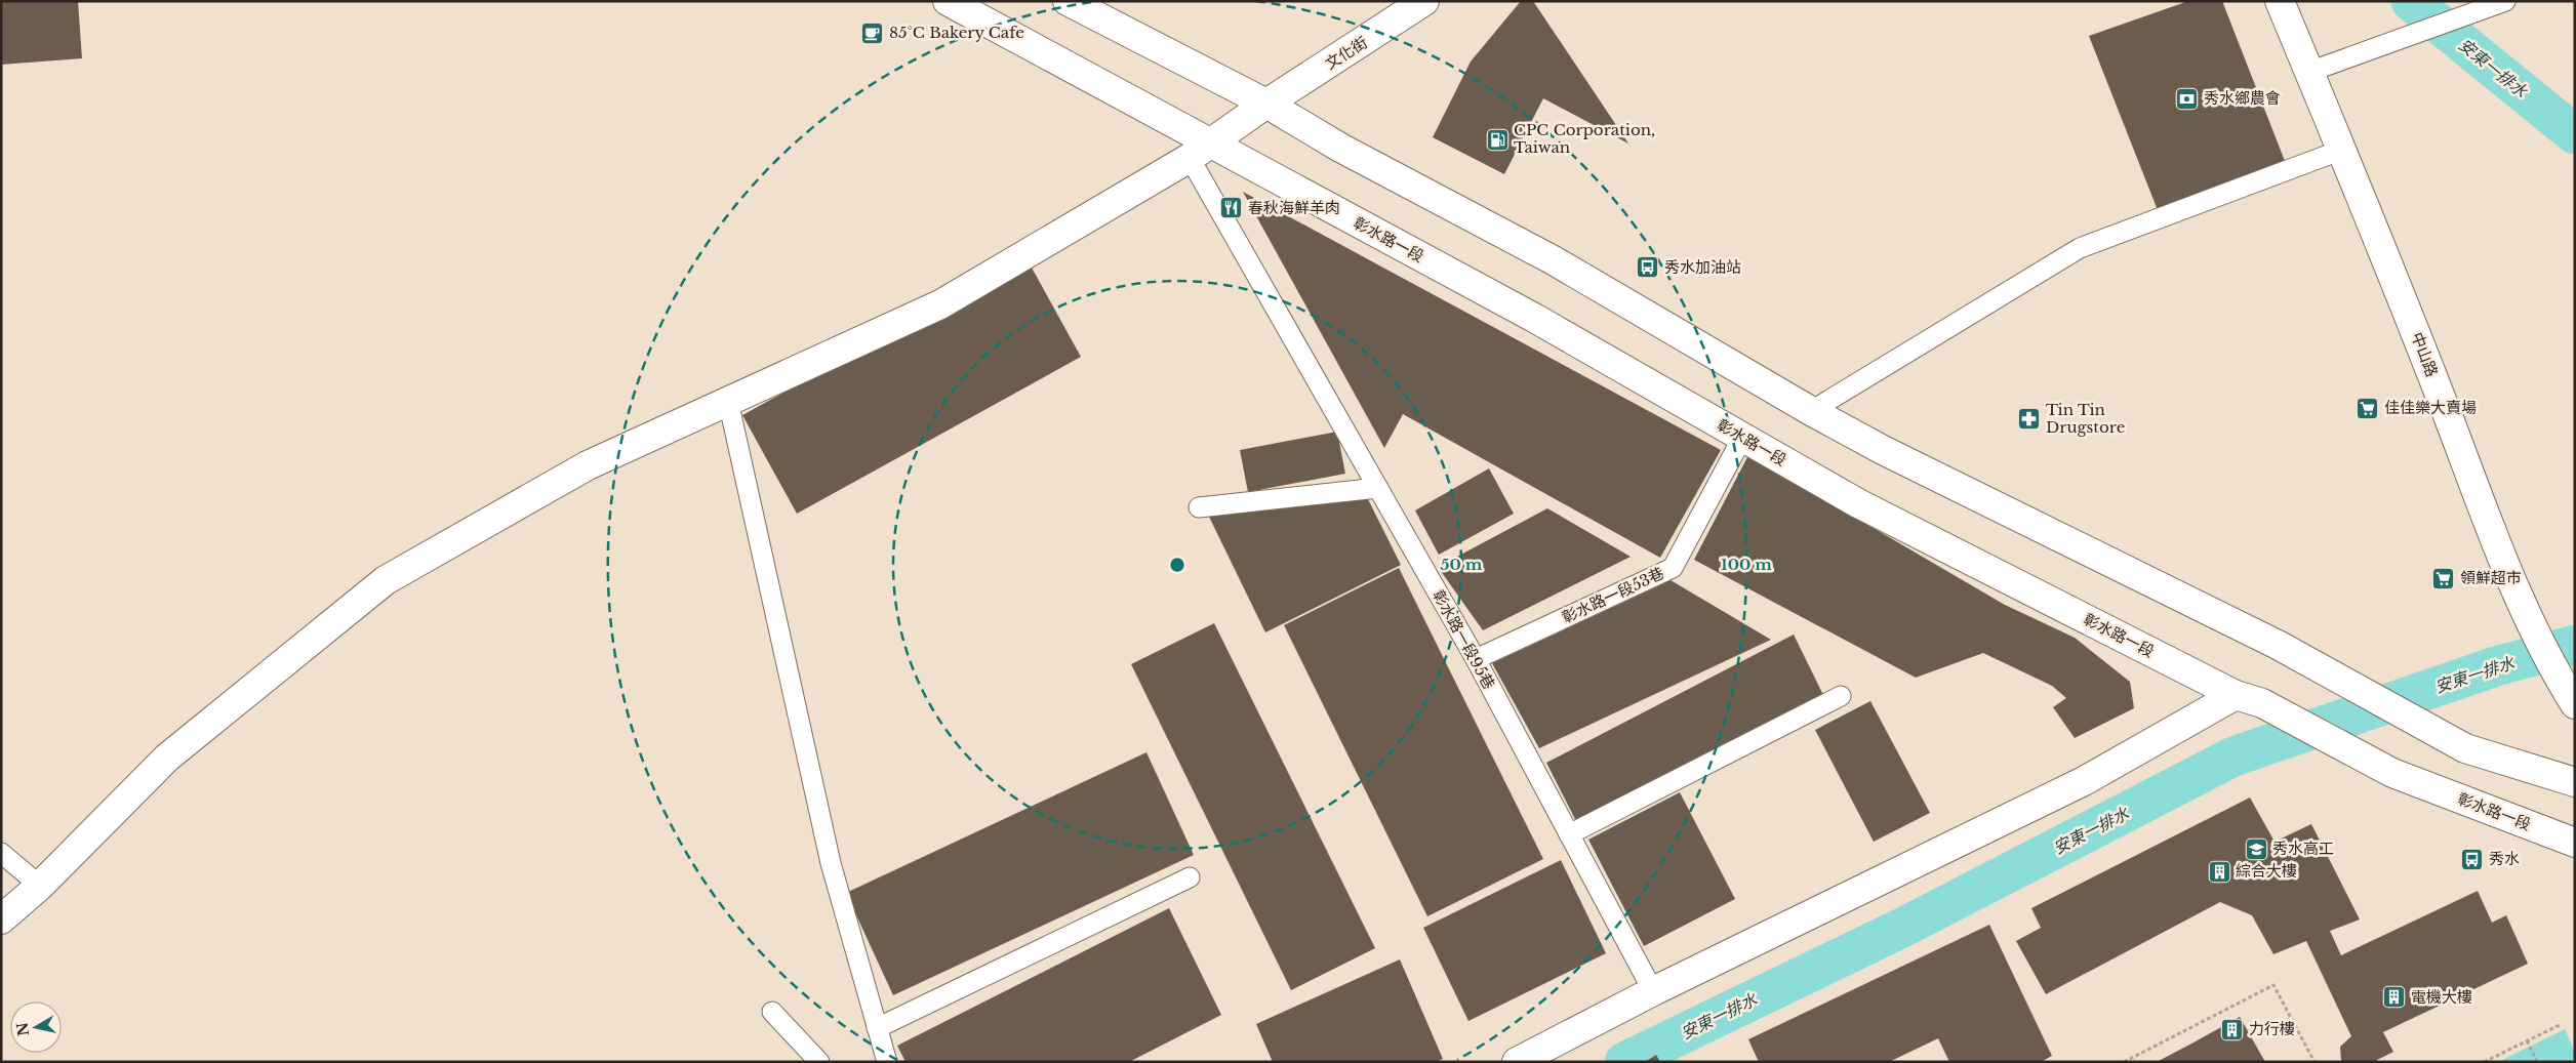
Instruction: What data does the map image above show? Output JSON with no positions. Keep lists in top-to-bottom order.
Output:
{
  "streets": {
    "main road": ["文化街", "彰水路一段", "中山路"],
    "lane": ["彰水路一段53巷", "彰水路一段95巷"]
  },
  "crossings": [
    ["文化街", "彰水路一段"],
    ["文化街", "彰水路一段95巷"],
    ["彰水路一段", "彰水路一段53巷"],
    ["彰水路一段", "彰水路一段95巷"],
    ["彰水路一段53巷", "彰水路一段95巷"]
  ],
  "water": ["安東一排水"],
  "places": {
    "cafe": ["85°C Bakery Cafe"],
    "bank": ["秀水鄉農會"],
    "fuel station": ["CPC Corporation, Taiwan"],
    "restaurant": ["春秋海鮮羊肉"],
    "bus stop": ["秀水加油站", "秀水"],
    "supermarket": ["佳佳樂大賣場", "領鮮超市"],
    "pharmacy": ["Tin Tin Drugstore"],
    "school or university": ["秀水高工"],
    "building": ["綜合大樓", "電機大樓", "力行樓"]
  },
  "north": "left",
  "rings": ["50 m", "100 m"]
}
